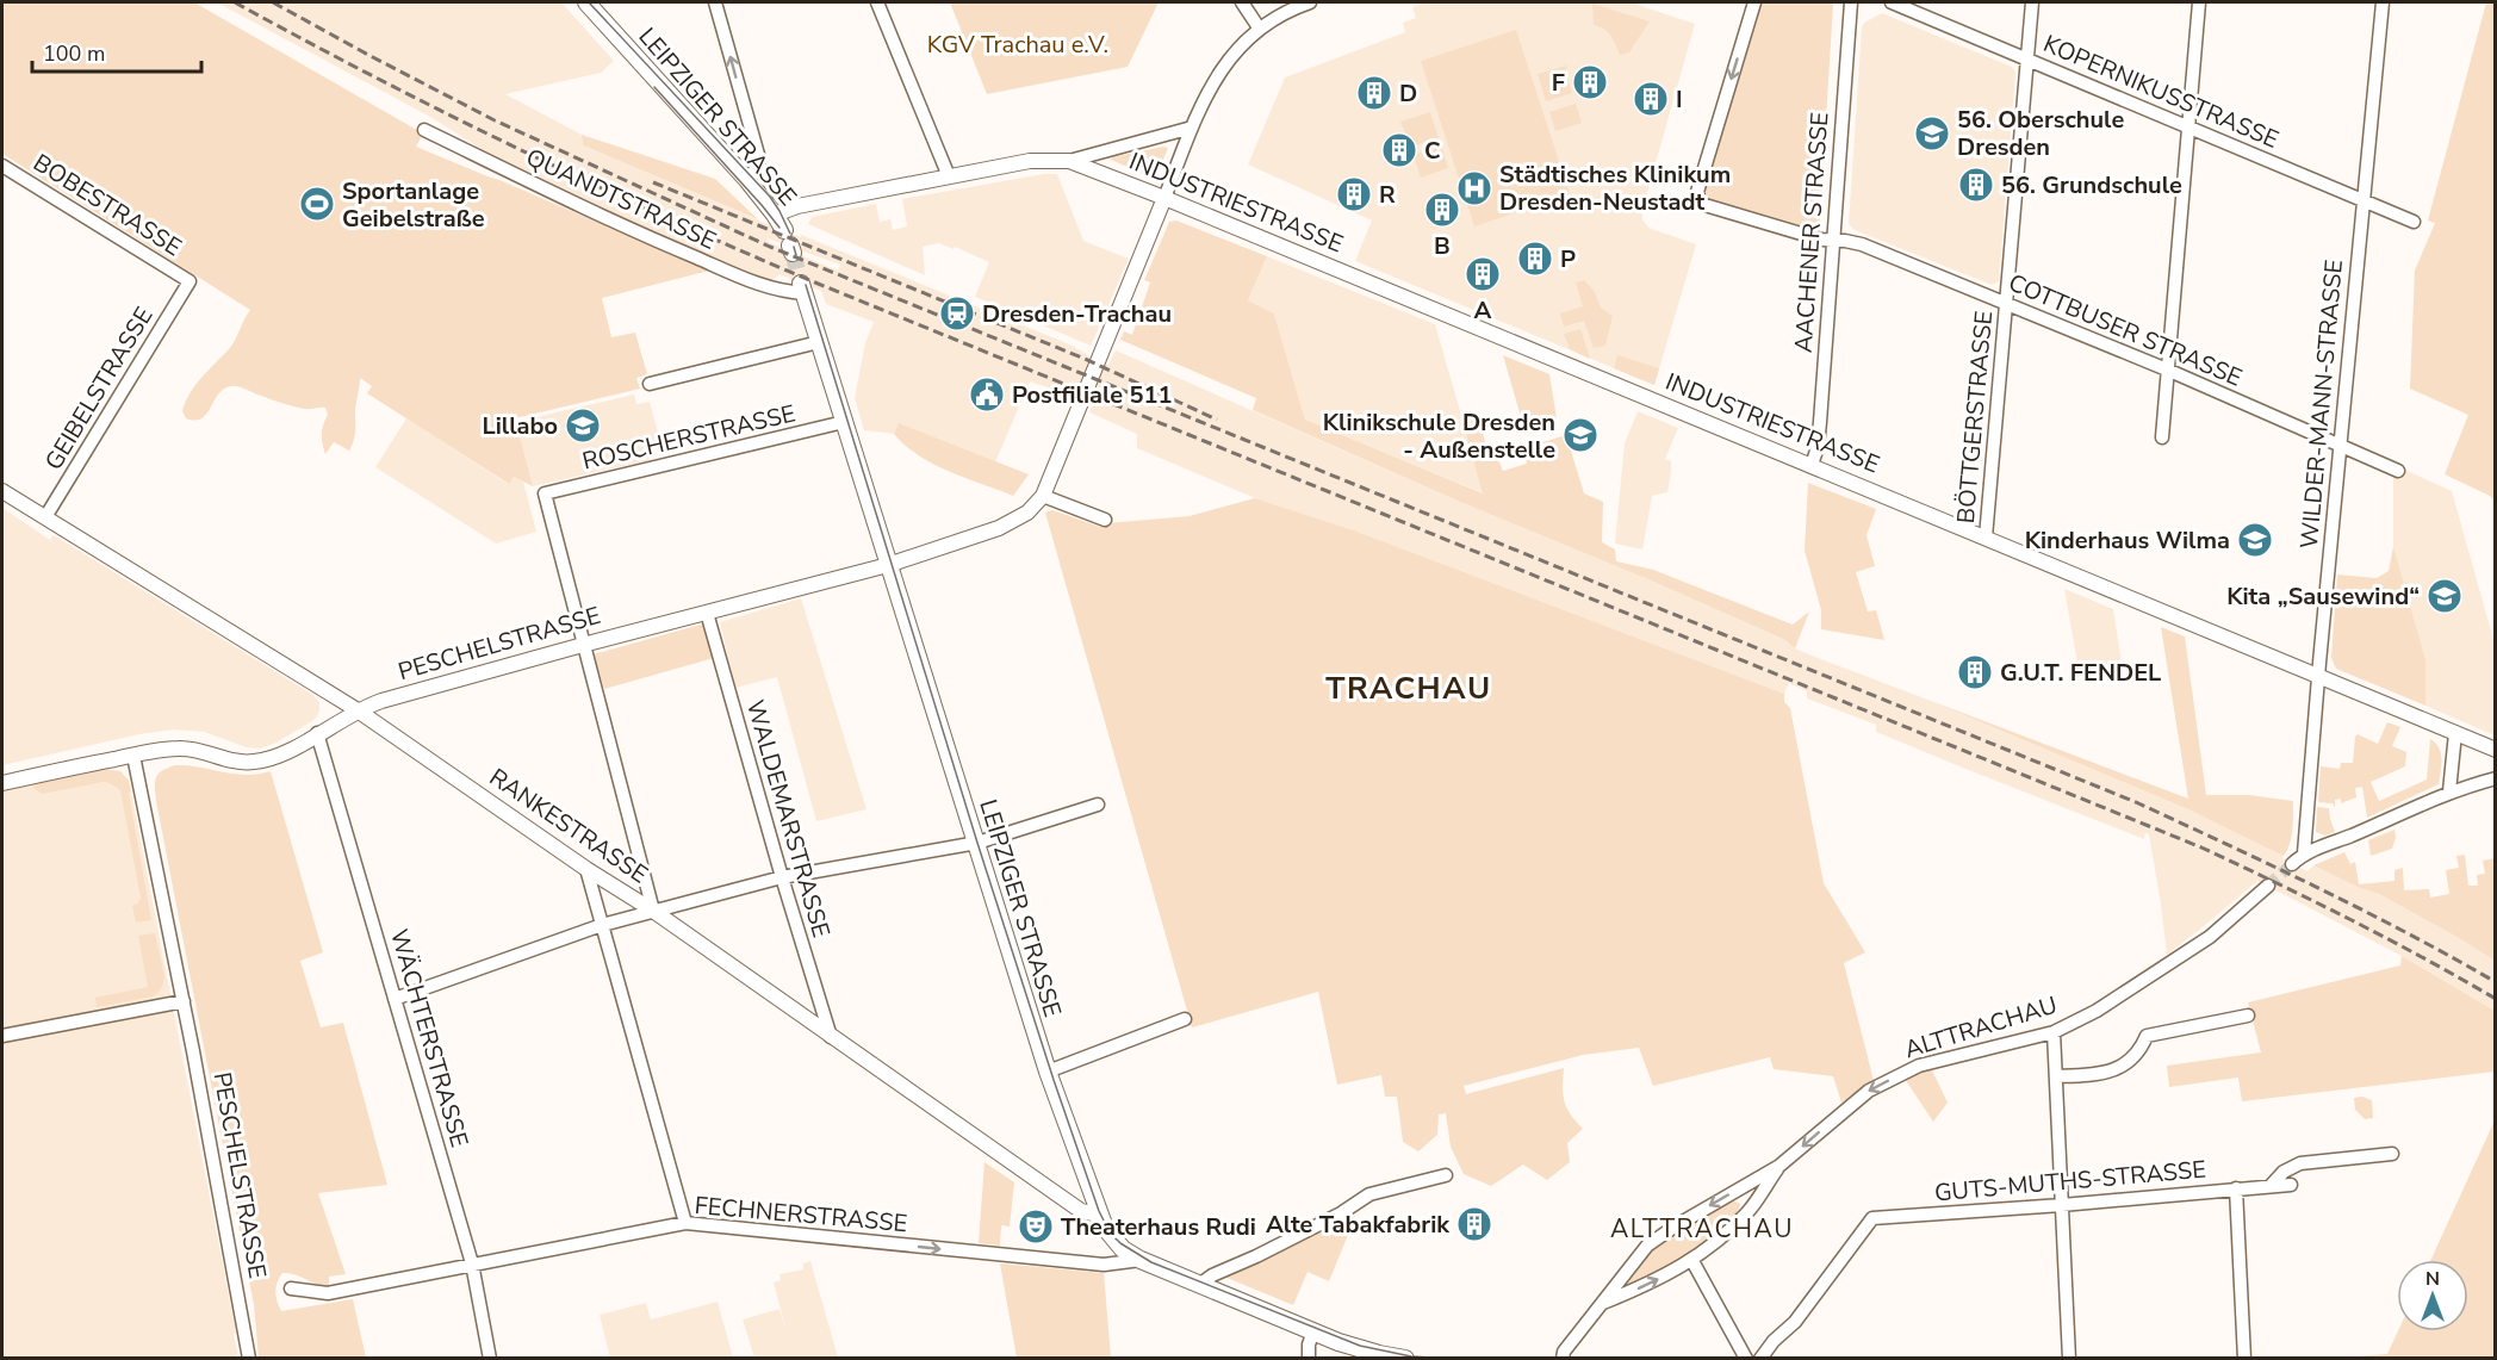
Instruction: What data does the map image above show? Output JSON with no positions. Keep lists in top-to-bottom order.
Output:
{
  "streets": {
    "main road": ["LEIPZIGER STRASSE"],
    "street": [
      "KOPERNIKUSSTRASSE",
      "QUANDTSTRASSE",
      "INDUSTRIESTRASSE",
      "BOBESTRASSE",
      "AACHENER STRASSE",
      "COTTBUSER STRASSE",
      "GEIBELSTRASSE",
      "WILDER-MANN-STRASSE",
      "BÖTTGERSTRASSE",
      "ROSCHERSTRASSE",
      "PESCHELSTRASSE",
      "WALDEMARSTRASSE",
      "RANKESTRASSE",
      "ALTTRACHAU",
      "WÄCHTERSTRASSE",
      "GUTS-MUTHS-STRASSE",
      "FECHNERSTRASSE"
    ]
  },
  "crossings": [
    ["KOPERNIKUSSTRASSE", "WILDER-MANN-STRASSE"],
    ["KOPERNIKUSSTRASSE", "BÖTTGERSTRASSE"],
    ["LEIPZIGER STRASSE", "QUANDTSTRASSE"],
    ["LEIPZIGER STRASSE", "INDUSTRIESTRASSE"],
    ["LEIPZIGER STRASSE", "ROSCHERSTRASSE"],
    ["LEIPZIGER STRASSE", "PESCHELSTRASSE"],
    ["LEIPZIGER STRASSE", "RANKESTRASSE"],
    ["LEIPZIGER STRASSE", "FECHNERSTRASSE"],
    ["INDUSTRIESTRASSE", "AACHENER STRASSE"],
    ["INDUSTRIESTRASSE", "WILDER-MANN-STRASSE"],
    ["INDUSTRIESTRASSE", "BÖTTGERSTRASSE"],
    ["BOBESTRASSE", "GEIBELSTRASSE"],
    ["AACHENER STRASSE", "COTTBUSER STRASSE"],
    ["COTTBUSER STRASSE", "WILDER-MANN-STRASSE"],
    ["COTTBUSER STRASSE", "BÖTTGERSTRASSE"],
    ["GEIBELSTRASSE", "RANKESTRASSE"],
    ["ROSCHERSTRASSE", "PESCHELSTRASSE"],
    ["PESCHELSTRASSE", "WALDEMARSTRASSE"],
    ["PESCHELSTRASSE", "RANKESTRASSE"],
    ["PESCHELSTRASSE", "WÄCHTERSTRASSE"],
    ["WALDEMARSTRASSE", "RANKESTRASSE"],
    ["WÄCHTERSTRASSE", "FECHNERSTRASSE"]
  ],
  "one_way": ["FECHNERSTRASSE"],
  "districts": ["TRACHAU", "ALTTRACHAU"],
  "parks": ["KGV Trachau e.V."],
  "places": {
    "building": [
      "F",
      "D",
      "I",
      "C",
      "56. Grundschule",
      "R",
      "B",
      "P",
      "A",
      "G.U.T. FENDEL",
      "Alte Tabakfabrik"
    ],
    "school or university": [
      "56. Oberschule Dresden",
      "Lillabo",
      "Klinikschule Dresden - Außenstelle",
      "Kinderhaus Wilma",
      "Kita „Sausewind“"
    ],
    "hospital": ["Städtisches Klinikum Dresden-Neustadt"],
    "sports": ["Sportanlage Geibelstraße"],
    "station": ["Dresden-Trachau"],
    "public building": ["Postfiliale 511"],
    "theatre": ["Theaterhaus Rudi"]
  },
  "scale_bar": "100 m",
  "north": "top"
}
